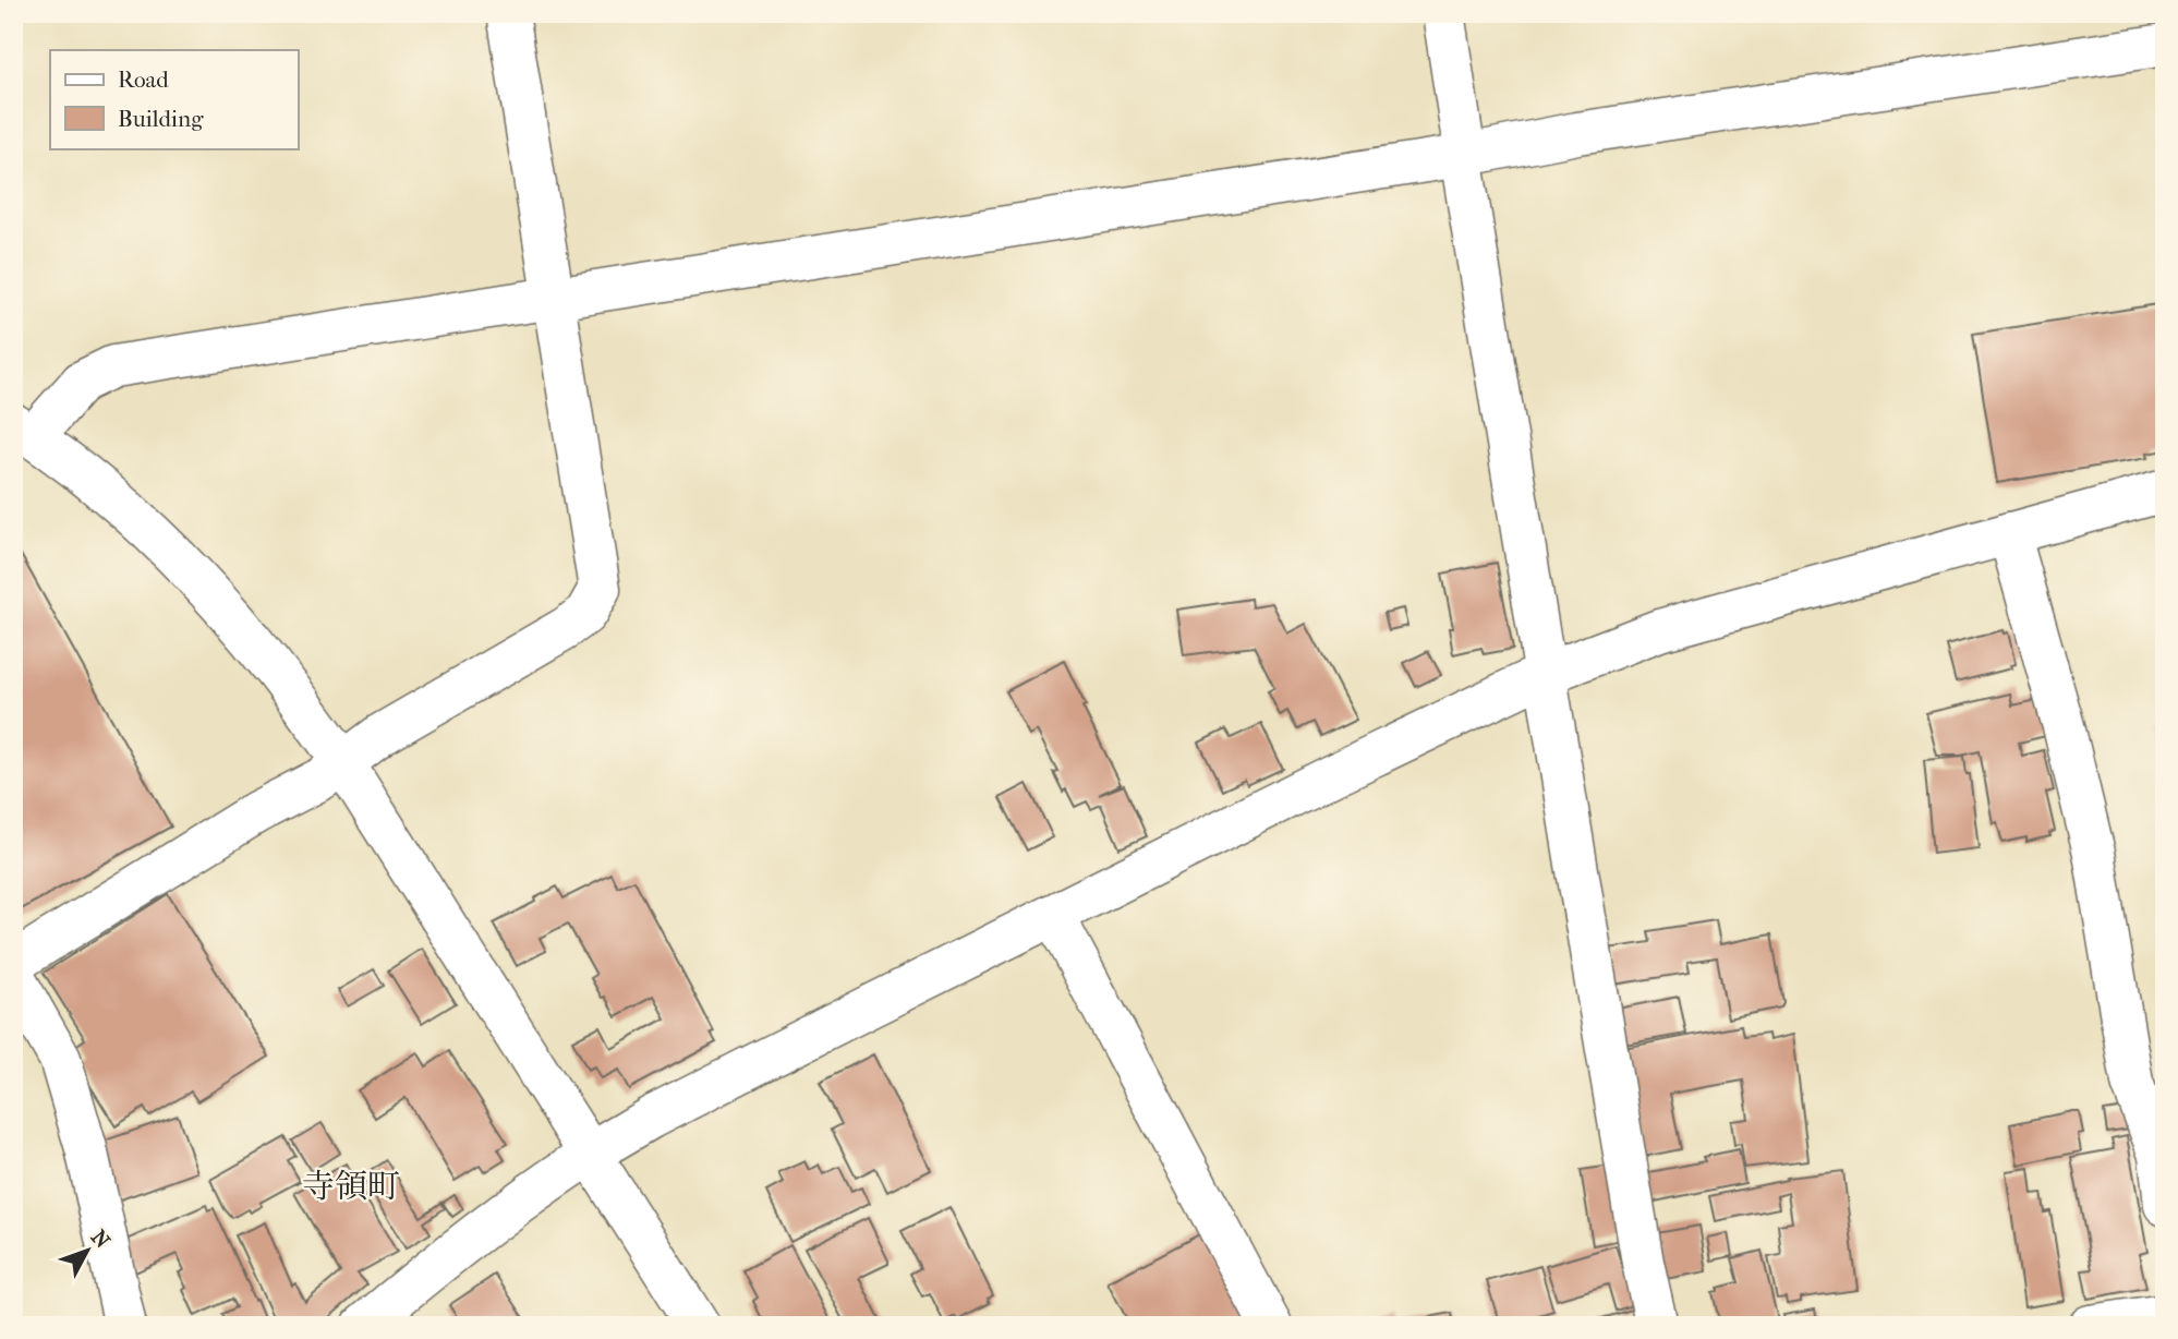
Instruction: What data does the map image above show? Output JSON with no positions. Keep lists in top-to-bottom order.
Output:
{
  "districts": ["寺領町"],
  "legend": ["Road", "Building"],
  "north": "top right"
}
